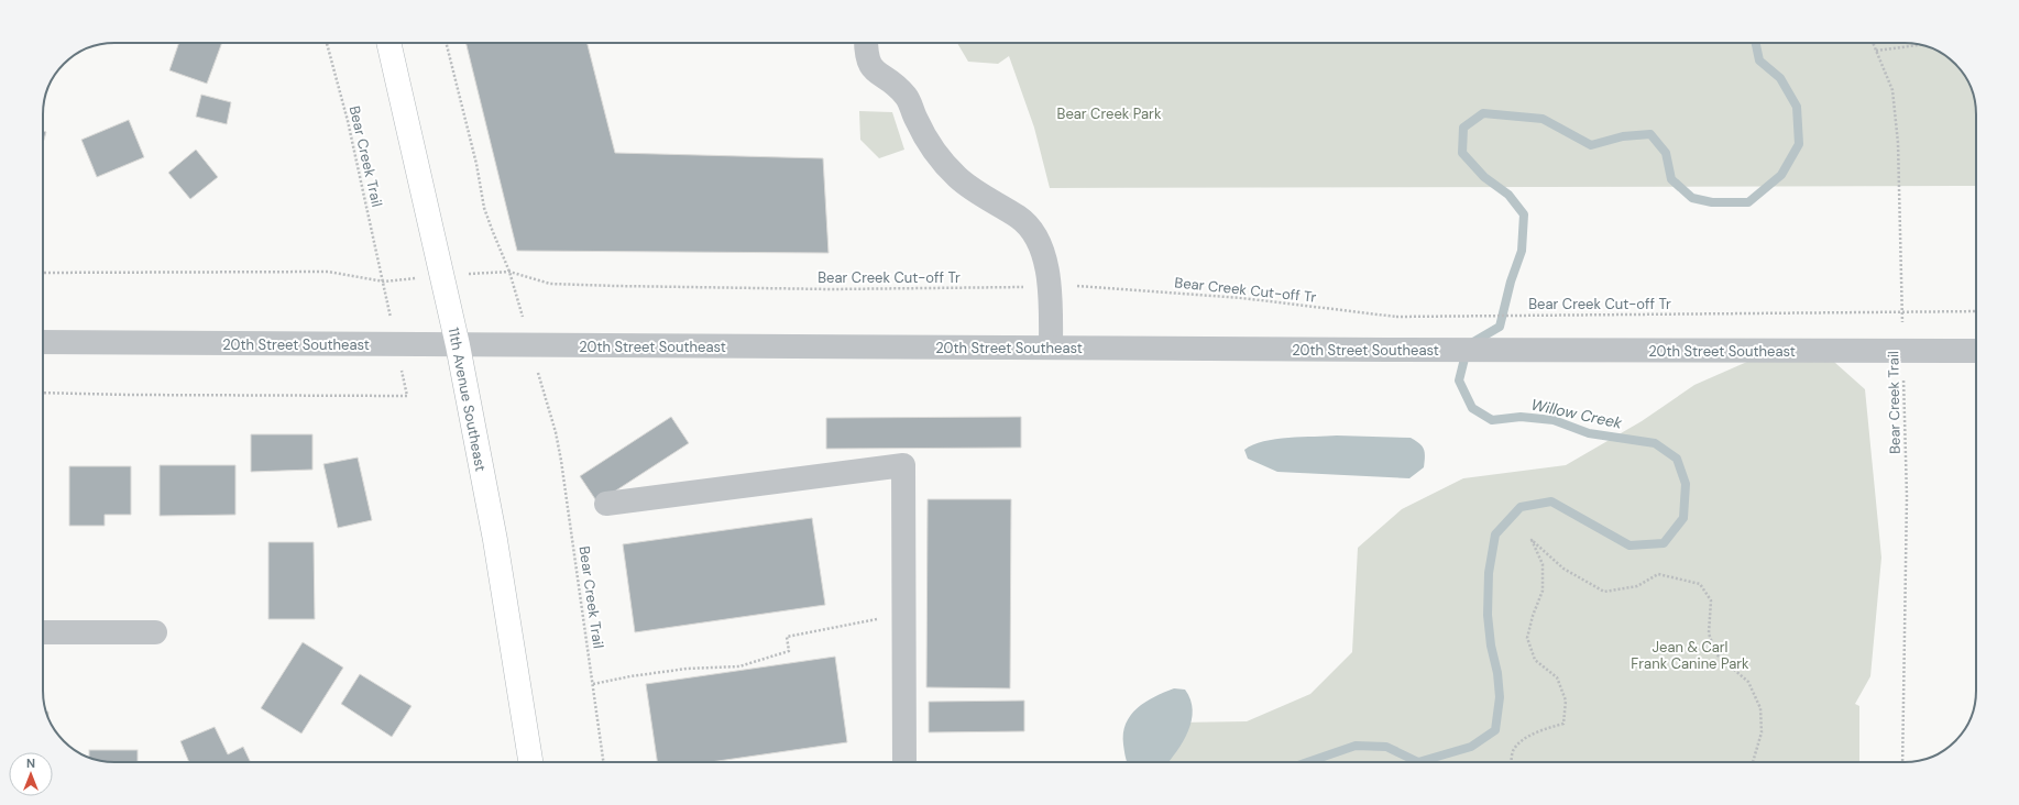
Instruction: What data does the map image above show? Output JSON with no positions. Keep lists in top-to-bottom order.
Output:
{
  "streets": {
    "main road": ["11th Avenue Southeast"],
    "street": ["20th Street Southeast"],
    "path": ["Bear Creek Trail", "Bear Creek Cut-off Tr"]
  },
  "crossings": [
    ["20th Street Southeast", "11th Avenue Southeast"]
  ],
  "water": ["Willow Creek"],
  "parks": ["Bear Creek Park", "Jean & Carl Frank Canine Park"],
  "north": "top"
}
